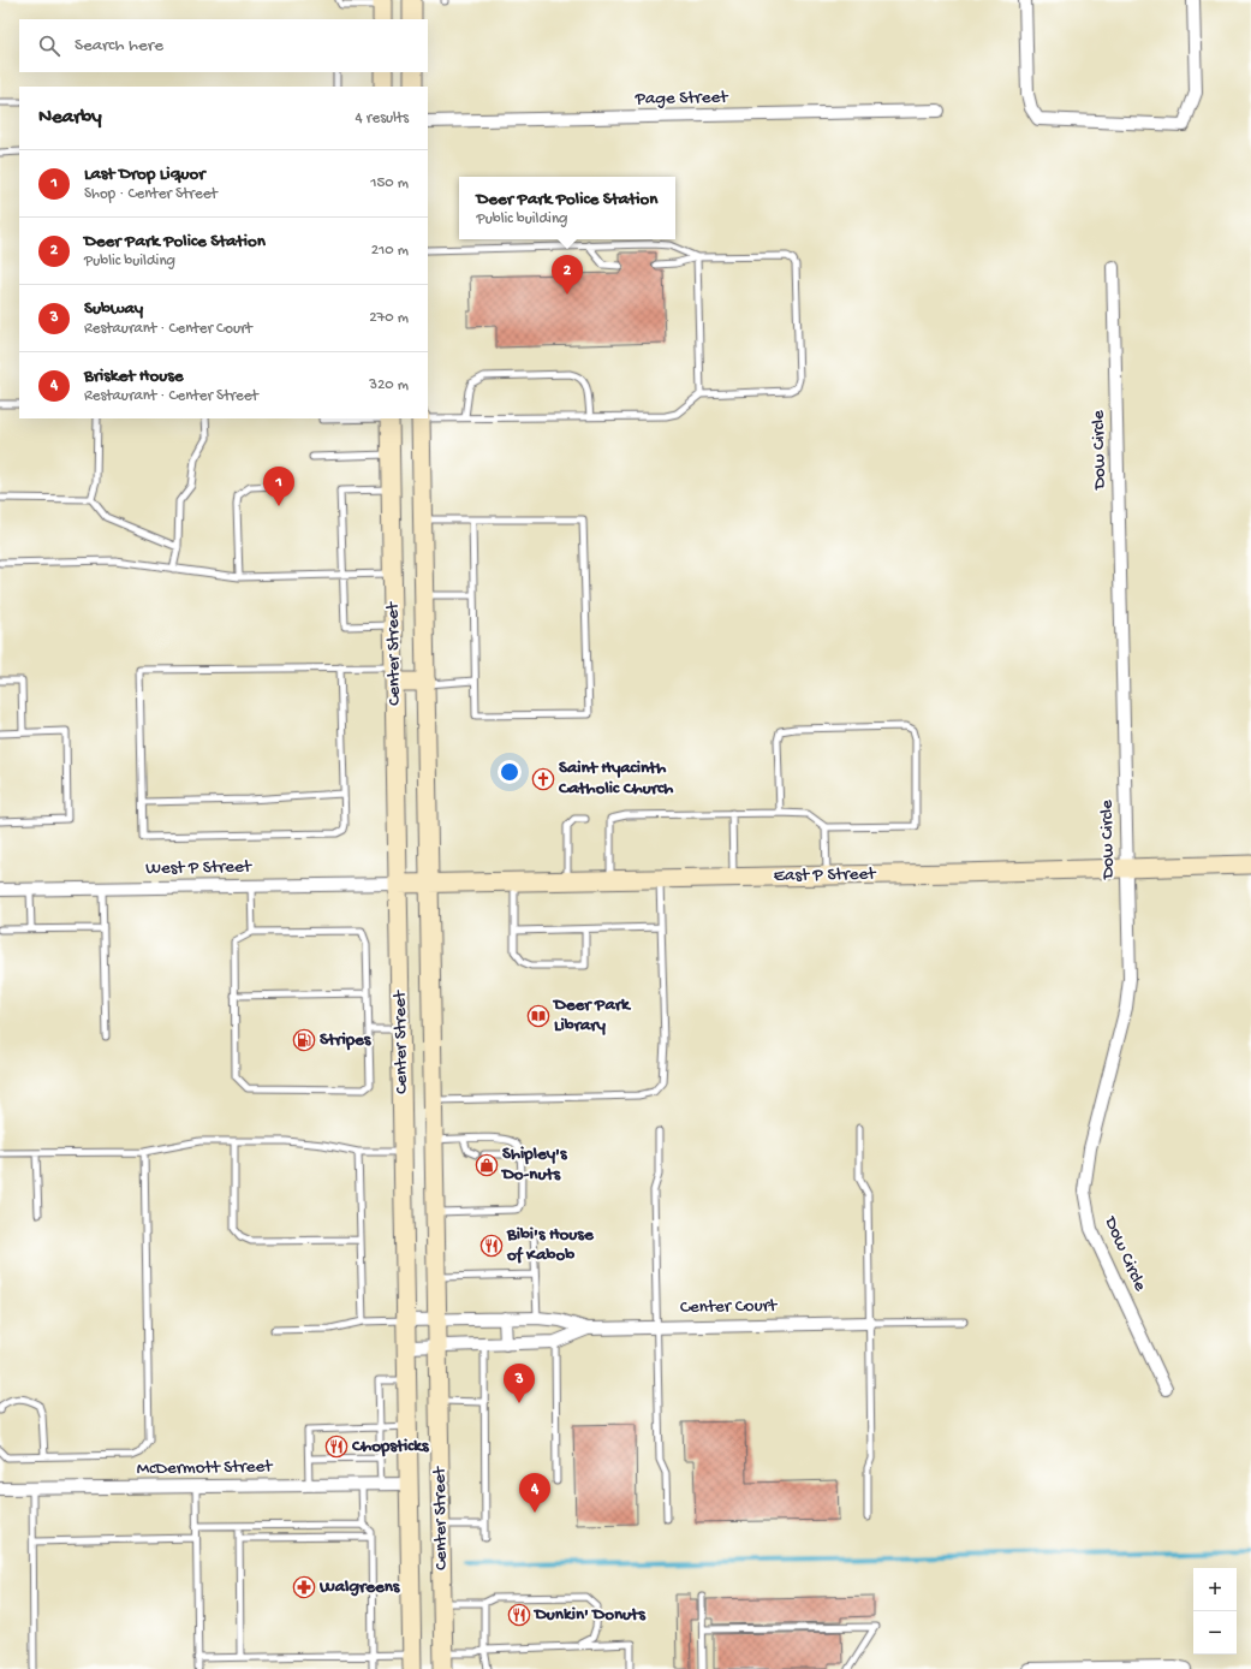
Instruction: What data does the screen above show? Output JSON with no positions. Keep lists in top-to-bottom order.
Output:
{
  "streets": {
    "main road": ["Center Street", "East P Street"],
    "street": [
      "Page Street",
      "Dow Circle",
      "West P Street",
      "Center Court",
      "McDermott Street"
    ]
  },
  "crossings": [
    ["Dow Circle", "East P Street"],
    ["Center Street", "West P Street"],
    ["Center Street", "East P Street"],
    ["Center Street", "Center Court"],
    ["Center Street", "McDermott Street"],
    ["West P Street", "East P Street"]
  ],
  "places": {
    "church": ["Saint Hyacinth Catholic Church"],
    "library": ["Deer Park Library"],
    "fuel station": ["Stripes"],
    "shop": ["Shipley's Do-nuts"],
    "restaurant": ["Bibi's House of Kabob", "Chopsticks", "Dunkin' Donuts"],
    "pharmacy": ["Walgreens"]
  },
  "page": {
    "search": "Search here",
    "heading": ["Nearby", "4 results"],
    "list": [
      {
        "mark": "1",
        "name": "Last Drop Liquor",
        "note": "Shop · Center Street",
        "value": "150 m"
      },
      {
        "mark": "2",
        "name": "Deer Park Police Station",
        "note": "Public building",
        "value": "210 m"
      },
      {
        "mark": "3",
        "name": "Subway",
        "note": "Restaurant · Center Court",
        "value": "270 m"
      },
      {
        "mark": "4",
        "name": "Brisket House",
        "note": "Restaurant · Center Street",
        "value": "320 m"
      }
    ],
    "popup": ["Deer Park Police Station", "Public building"],
    "pins": [
      "2",
      "1",
      "3",
      "4"
    ],
    "map_buttons": ["+", "−"]
  }
}
